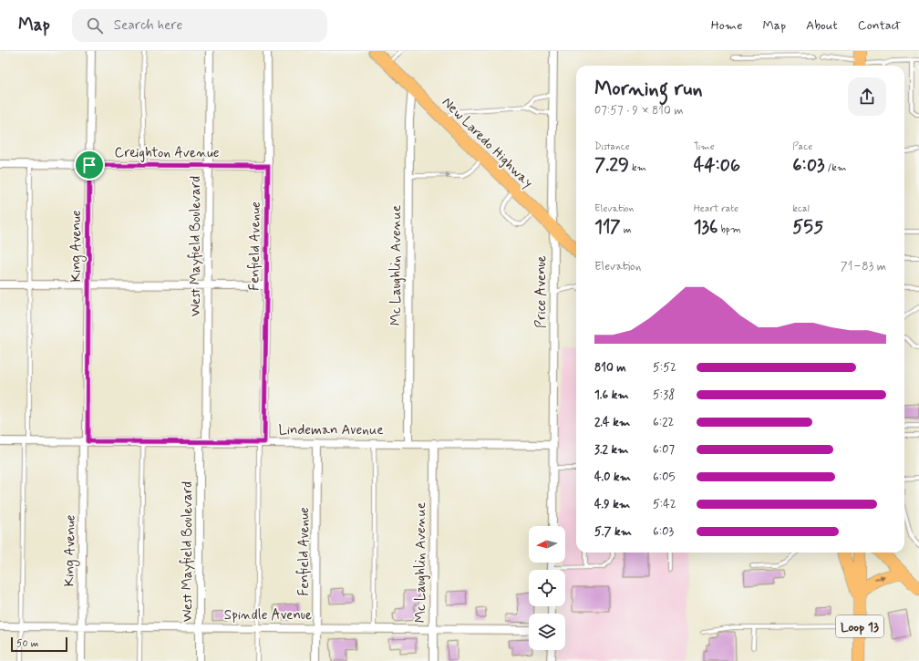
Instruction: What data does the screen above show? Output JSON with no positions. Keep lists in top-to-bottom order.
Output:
{
  "streets": {
    "main road": ["New Laredo Highway", "Loop 13"],
    "street": [
      "Creighton Avenue",
      "King Avenue",
      "West Mayfield Boulevard",
      "Fenfield Avenue",
      "Mc Laughlin Avenue",
      "Price Avenue",
      "Lindeman Avenue",
      "Spindle Avenue"
    ]
  },
  "crossings": [
    ["New Laredo Highway", "Mc Laughlin Avenue"],
    ["New Laredo Highway", "Price Avenue"],
    ["Creighton Avenue", "King Avenue"],
    ["Creighton Avenue", "West Mayfield Boulevard"],
    ["Creighton Avenue", "Fenfield Avenue"],
    ["King Avenue", "Lindeman Avenue"],
    ["King Avenue", "Spindle Avenue"],
    ["West Mayfield Boulevard", "Lindeman Avenue"],
    ["West Mayfield Boulevard", "Spindle Avenue"],
    ["Fenfield Avenue", "Lindeman Avenue"],
    ["Fenfield Avenue", "Spindle Avenue"],
    ["Mc Laughlin Avenue", "Lindeman Avenue"],
    ["Mc Laughlin Avenue", "Spindle Avenue"],
    ["Price Avenue", "Lindeman Avenue"]
  ],
  "scale_bar": "50 m",
  "north": "left",
  "page": {
    "header": "Map",
    "search": "Search here",
    "nav": [
      "Home",
      "Map",
      "About",
      "Contact"
    ],
    "heading": ["Morning run", "07:57 · 9 × 810 m"],
    "stats": [
      ["Distance", "7.29 km"],
      ["Time", "44:06"],
      ["Pace", "6:03 /km"],
      ["Elevation", "117 m"],
      ["Heart rate", "136 bpm"],
      ["kcal", "555"]
    ],
    "chart": ["Elevation", "71–83 m"],
    "list": [
      {
        "name": "810 m",
        "note": "5:52"
      },
      {
        "name": "1.6 km",
        "note": "5:38"
      },
      {
        "name": "2.4 km",
        "note": "6:22"
      },
      {
        "name": "3.2 km",
        "note": "6:07"
      },
      {
        "name": "4.0 km",
        "note": "6:05"
      },
      {
        "name": "4.9 km",
        "note": "5:42"
      },
      {
        "name": "5.7 km",
        "note": "6:03"
      }
    ],
    "scale": "50 m"
  }
}
